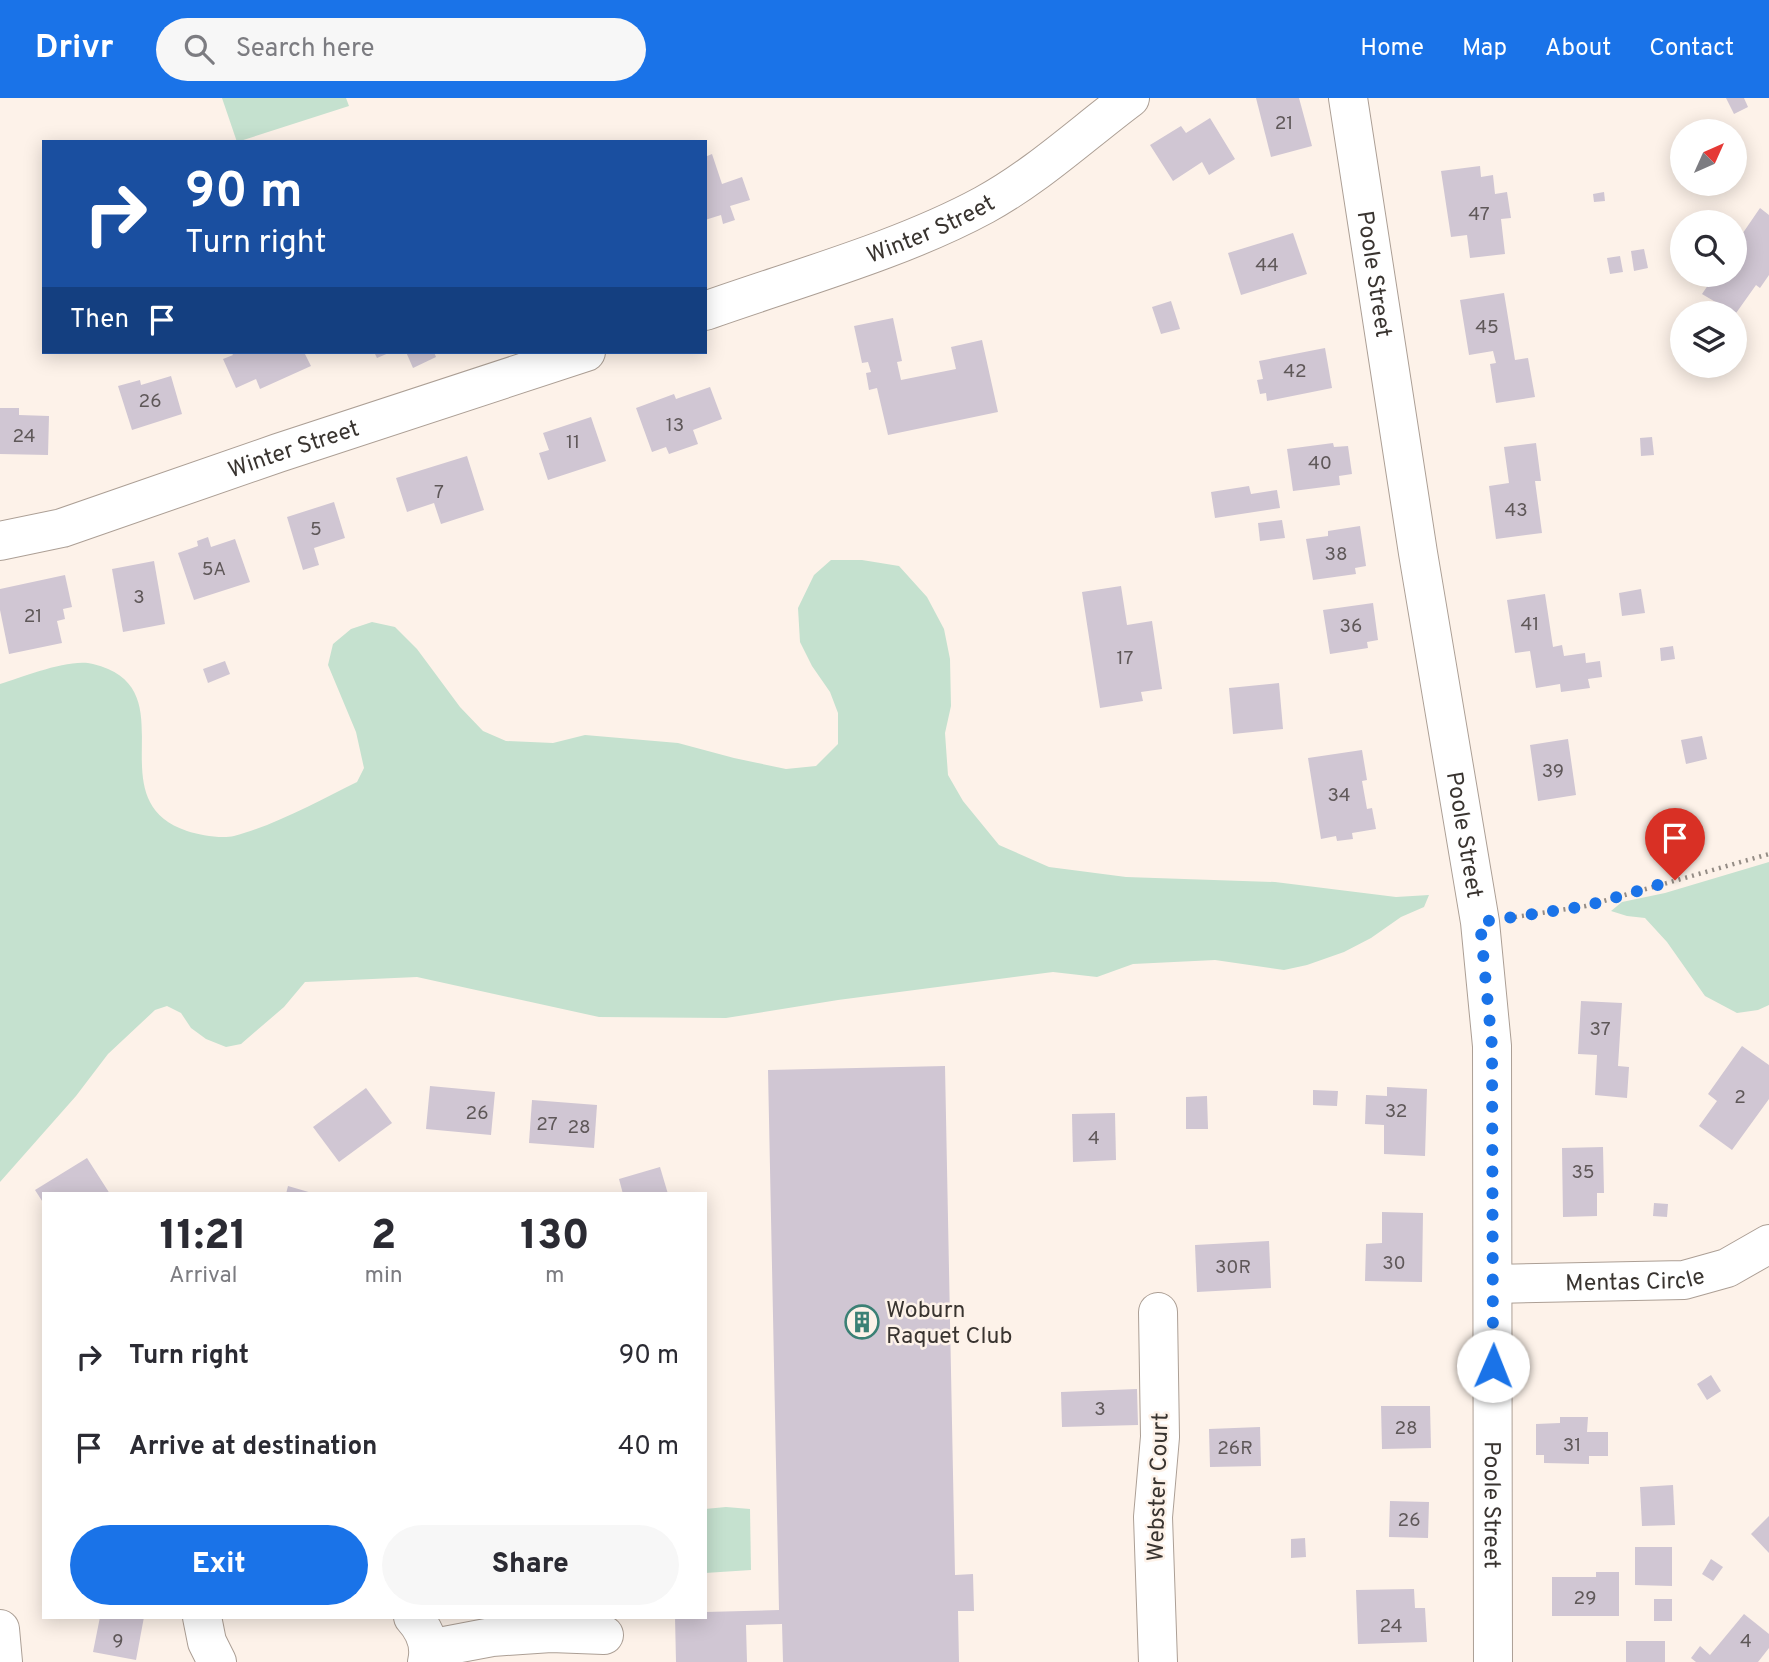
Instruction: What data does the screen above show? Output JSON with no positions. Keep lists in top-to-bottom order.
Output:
{
  "streets": {
    "street": [
      "Winter Street",
      "Poole Street",
      "Mentas Circle",
      "Webster Court"
    ]
  },
  "crossings": [
    ["Poole Street", "Mentas Circle"]
  ],
  "places": {
    "building": ["Woburn Raquet Club"]
  },
  "house_numbers": [
    "21",
    "47",
    "44",
    "45",
    "42",
    "26",
    "13",
    "24",
    "11",
    "40",
    "7",
    "43",
    "5",
    "38",
    "5A",
    "3",
    "21",
    "41",
    "36",
    "17",
    "39",
    "34",
    "37",
    "2",
    "32",
    "26",
    "27",
    "28",
    "4",
    "35",
    "30",
    "30R",
    "3",
    "28",
    "31",
    "26R",
    "26",
    "29",
    "24",
    "9",
    "4"
  ],
  "north": "top right",
  "page": {
    "header": "Drivr",
    "search": "Search here",
    "nav": [
      "Home",
      "Map",
      "About",
      "Contact"
    ],
    "turn": ["90 m", "Turn right"],
    "then": "Then",
    "eta": [
      "11:21",
      "Arrival",
      "2",
      "min",
      "130",
      "m"
    ],
    "list": [
      {
        "name": "Turn right",
        "value": "90 m"
      },
      {
        "name": "Arrive at destination",
        "value": "40 m"
      }
    ],
    "buttons": ["Exit", "Share"]
  }
}
